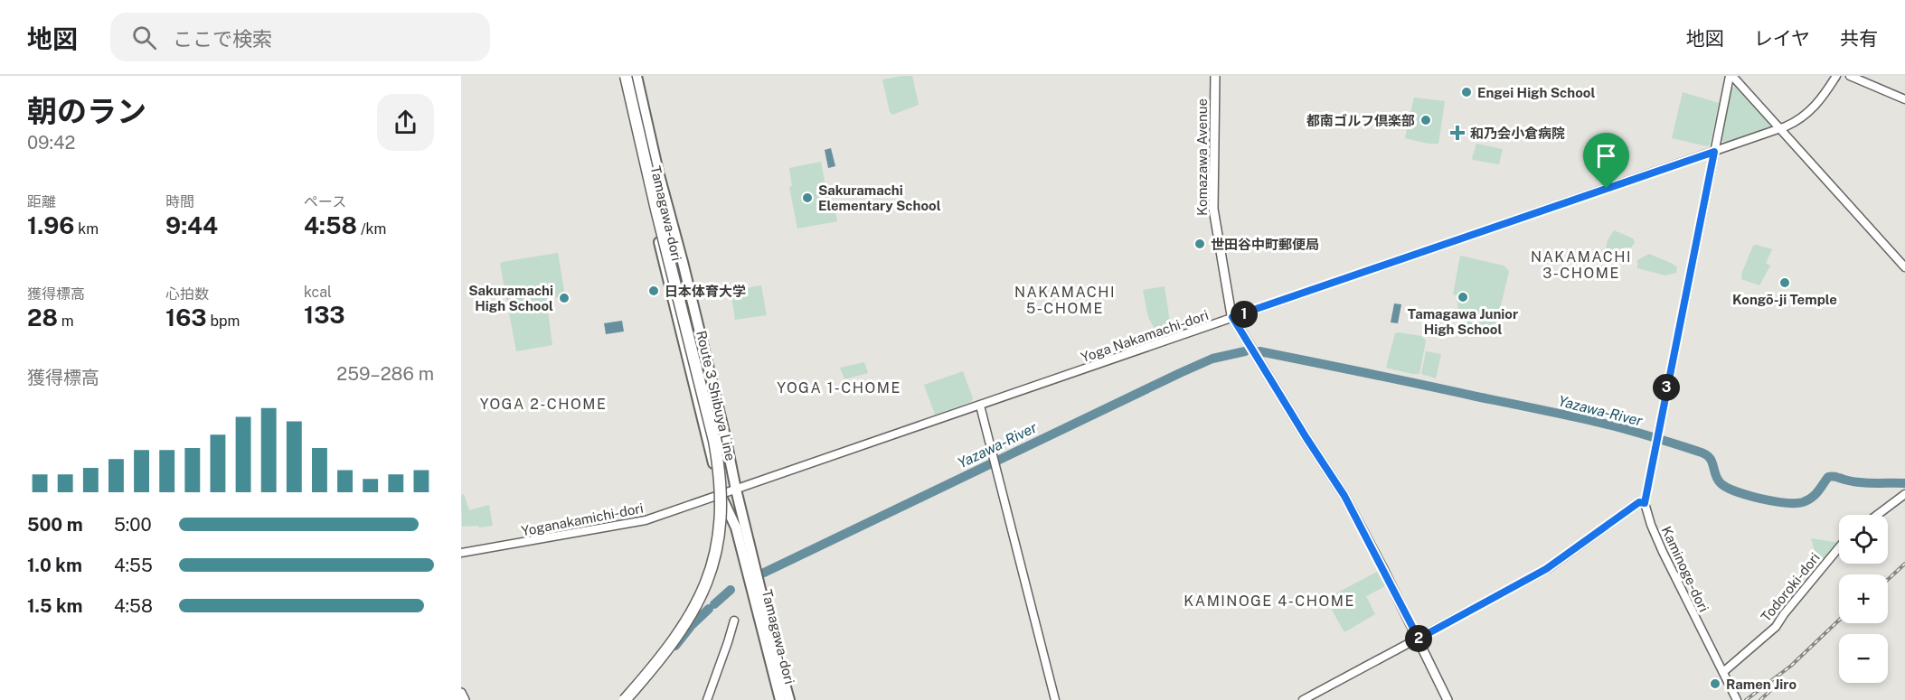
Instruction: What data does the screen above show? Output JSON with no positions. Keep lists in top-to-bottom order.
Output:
{
  "streets": {
    "highway": ["Tamagawa-dori", "Route 3 Shibuya Line"],
    "main road": ["Komazawa Avenue"],
    "street": [
      "Yoga Nakamachi-dori",
      "Yoganakamichi-dori",
      "Kaminoge-dori",
      "Todoroki-dori"
    ]
  },
  "crossings": [
    ["Komazawa Avenue", "Yoga Nakamachi-dori"],
    ["Tamagawa-dori", "Yoga Nakamachi-dori"],
    ["Tamagawa-dori", "Yoganakamichi-dori"],
    ["Yoga Nakamachi-dori", "Yoganakamichi-dori"],
    ["Yoga Nakamachi-dori", "Kaminoge-dori"],
    ["Kaminoge-dori", "Todoroki-dori"]
  ],
  "districts": [
    "NAKAMACHI 3-CHOME",
    "NAKAMACHI 5-CHOME",
    "YOGA 1-CHOME",
    "YOGA 2-CHOME",
    "KAMINOGE 4-CHOME"
  ],
  "water": ["Yazawa-River"],
  "places": {
    "other": [
      "Engei High School",
      "都南ゴルフ倶楽部",
      "Sakuramachi Elementary School",
      "世田谷中町郵便局",
      "Kongō-ji Temple",
      "日本体育大学",
      "Tamagawa Junior High School",
      "Sakuramachi High School",
      "Ramen Jiro"
    ],
    "health": ["和乃会小倉病院"]
  },
  "page": {
    "header": "地図",
    "search": "ここで検索",
    "nav": ["地図", "レイヤ", "共有"],
    "heading": ["朝のラン", "09:42"],
    "stats": [
      ["距離", "1.96 km"],
      ["時間", "9:44"],
      ["ペース", "4:58 /km"],
      ["獲得標高", "28 m"],
      ["心拍数", "163 bpm"],
      ["kcal", "133"]
    ],
    "pins": ["1", "3", "2"],
    "chart": ["獲得標高", "259–286 m"],
    "list": [
      {
        "name": "500 m",
        "note": "5:00"
      },
      {
        "name": "1.0 km",
        "note": "4:55"
      },
      {
        "name": "1.5 km",
        "note": "4:58"
      }
    ],
    "map_buttons": ["+", "−"]
  }
}
